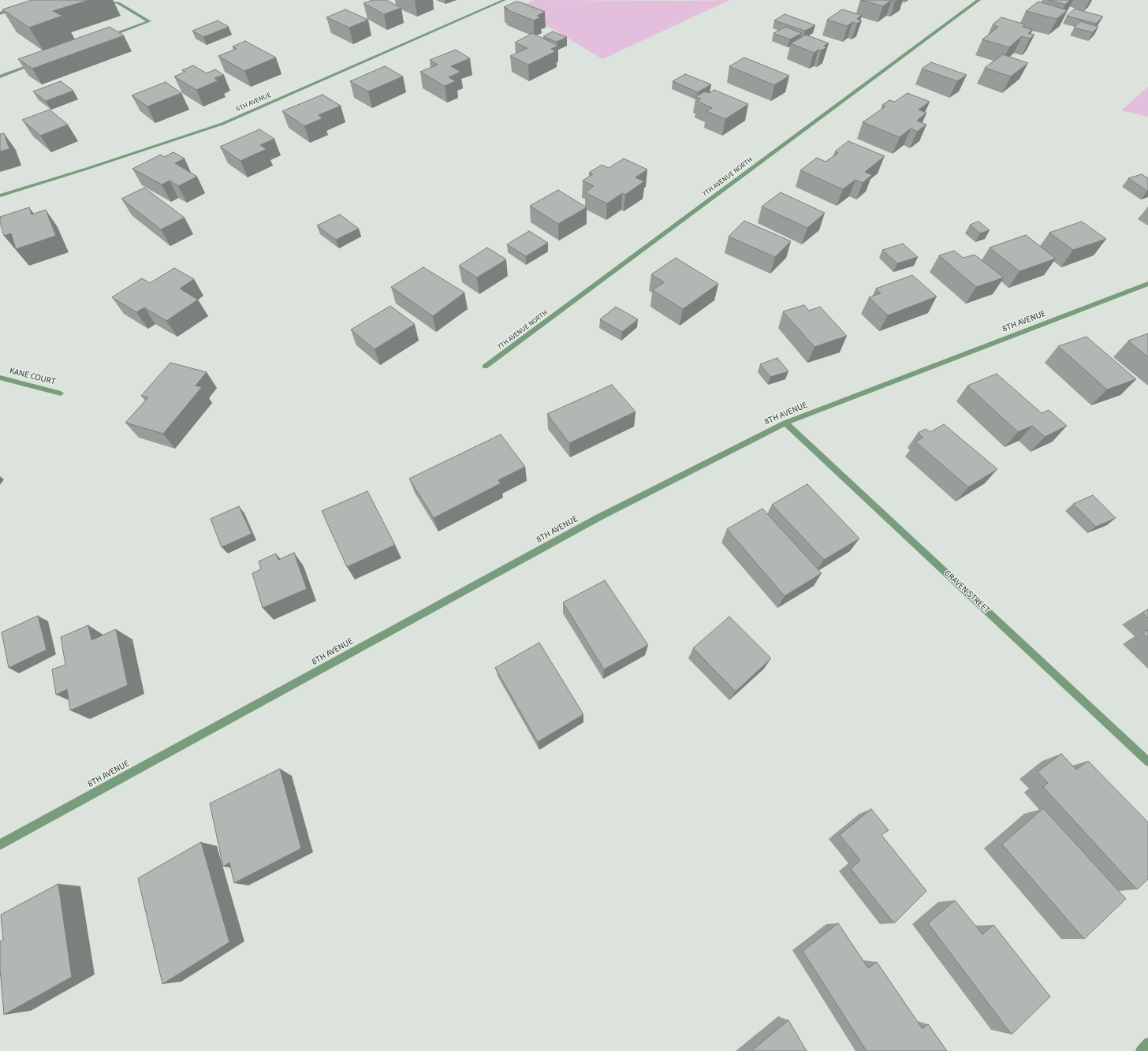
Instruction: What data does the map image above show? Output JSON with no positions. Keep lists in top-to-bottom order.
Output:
{
  "streets": {
    "street": [
      "6TH AVENUE",
      "7TH AVENUE NORTH",
      "8TH AVENUE",
      "KANE COURT",
      "CRAVEN STREET"
    ]
  },
  "crossings": [
    ["8TH AVENUE", "CRAVEN STREET"]
  ]
}
